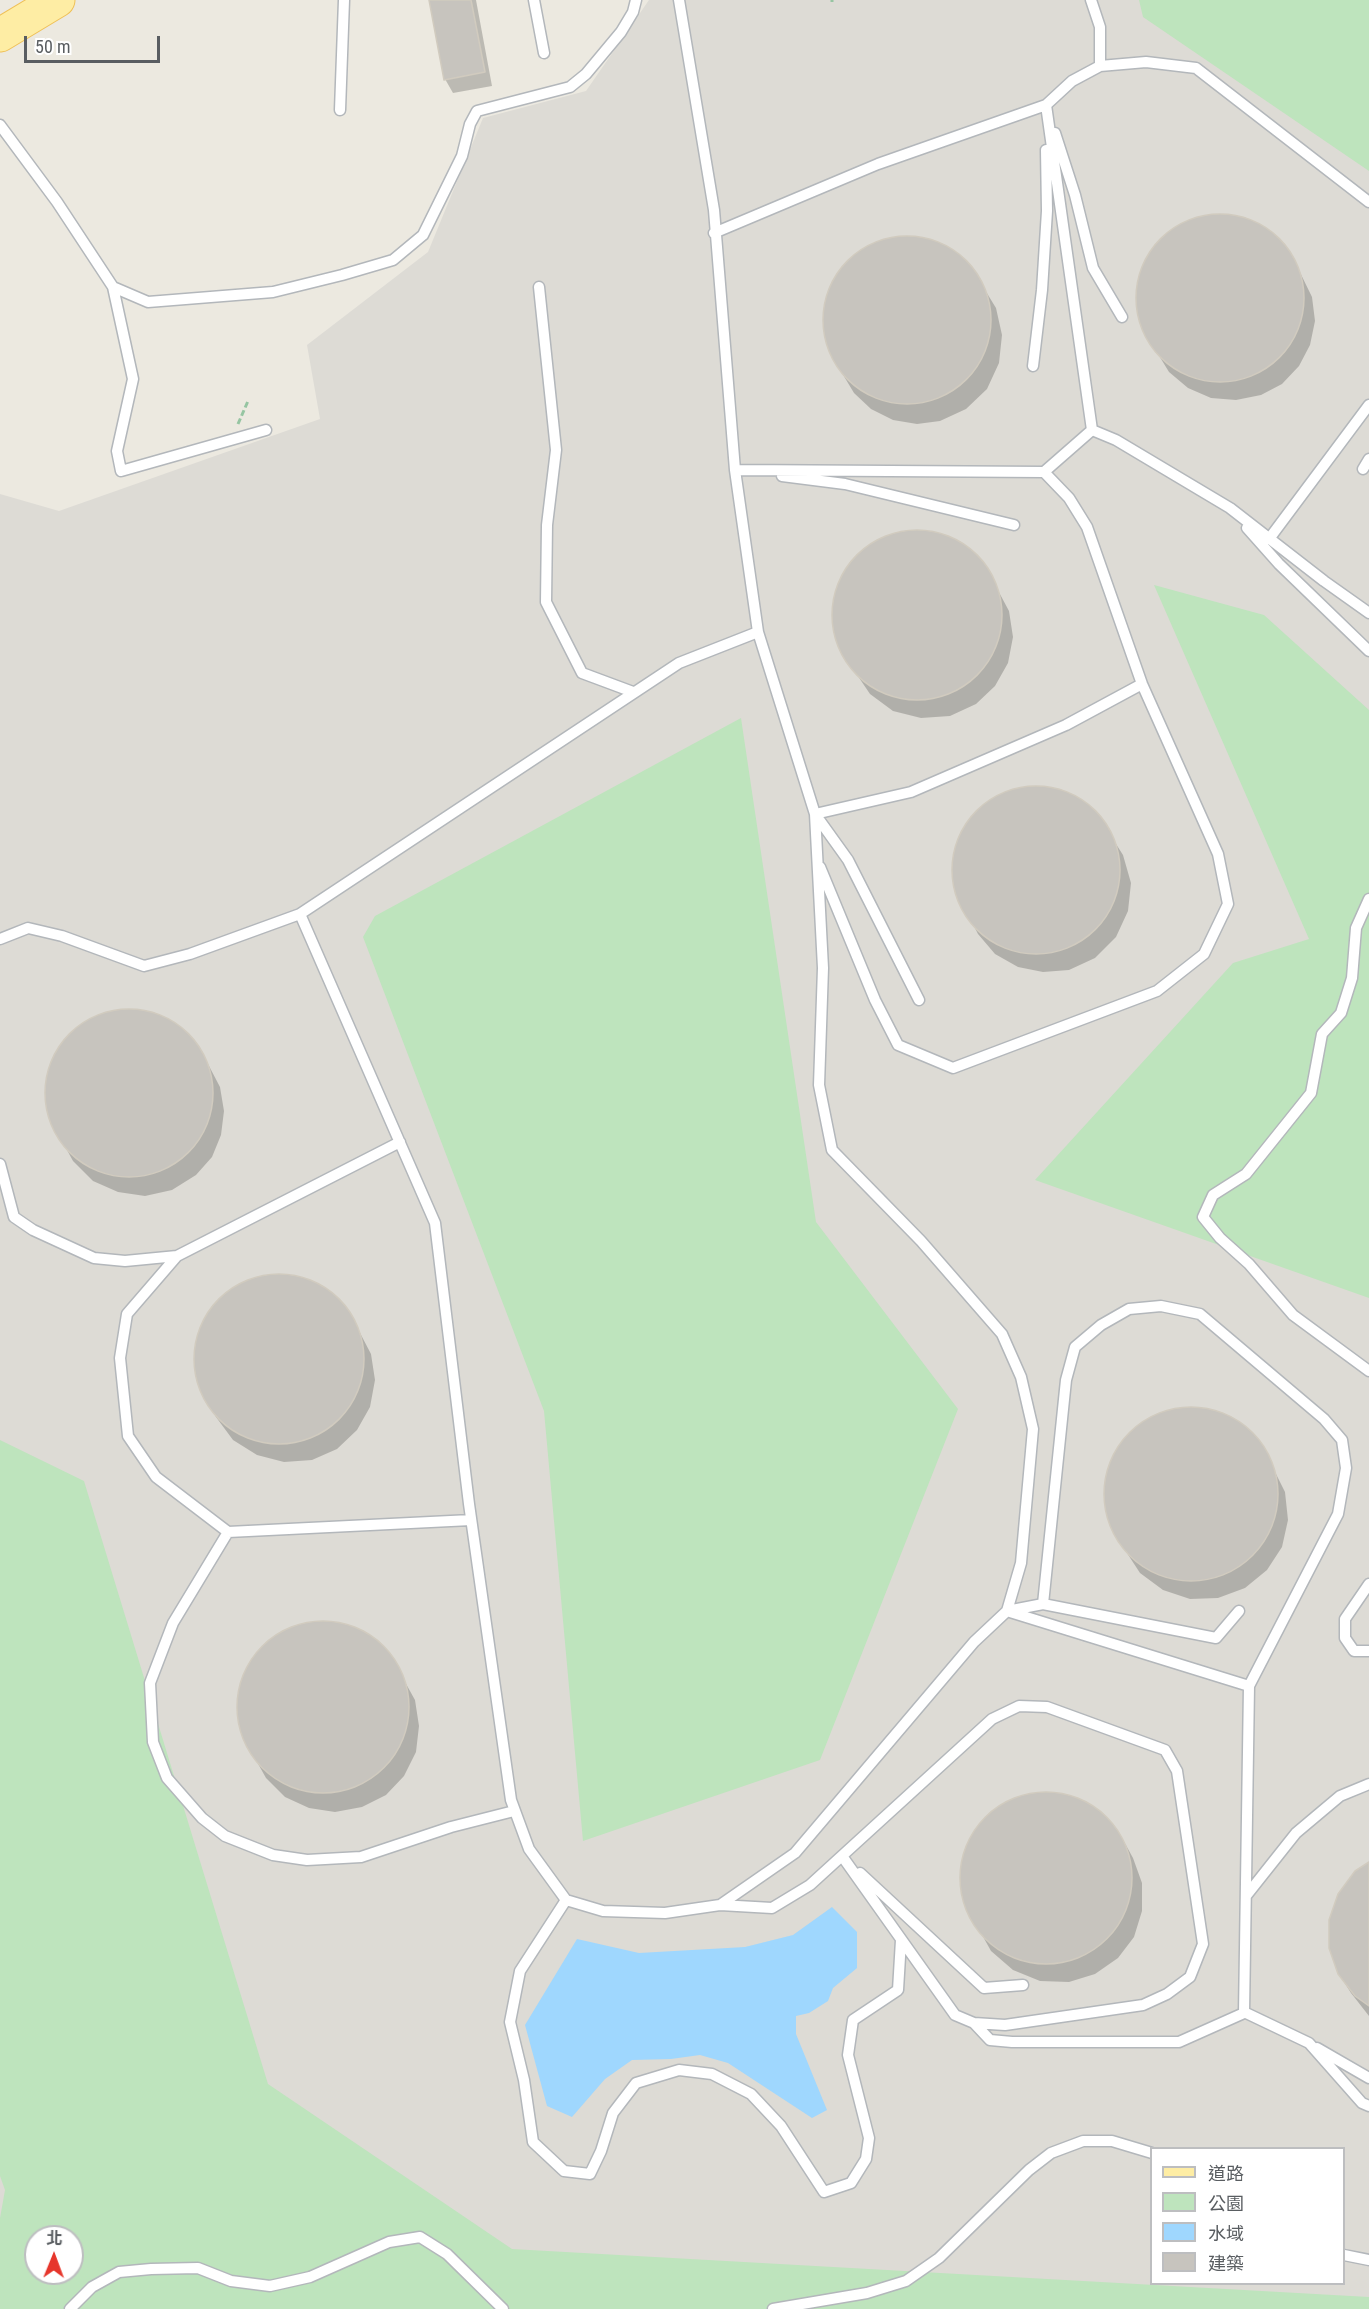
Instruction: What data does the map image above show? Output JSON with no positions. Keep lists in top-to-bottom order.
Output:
{
  "legend": [
    "道路",
    "公園",
    "水域",
    "建築"
  ],
  "scale_bar": "50 m",
  "north": "top"
}
